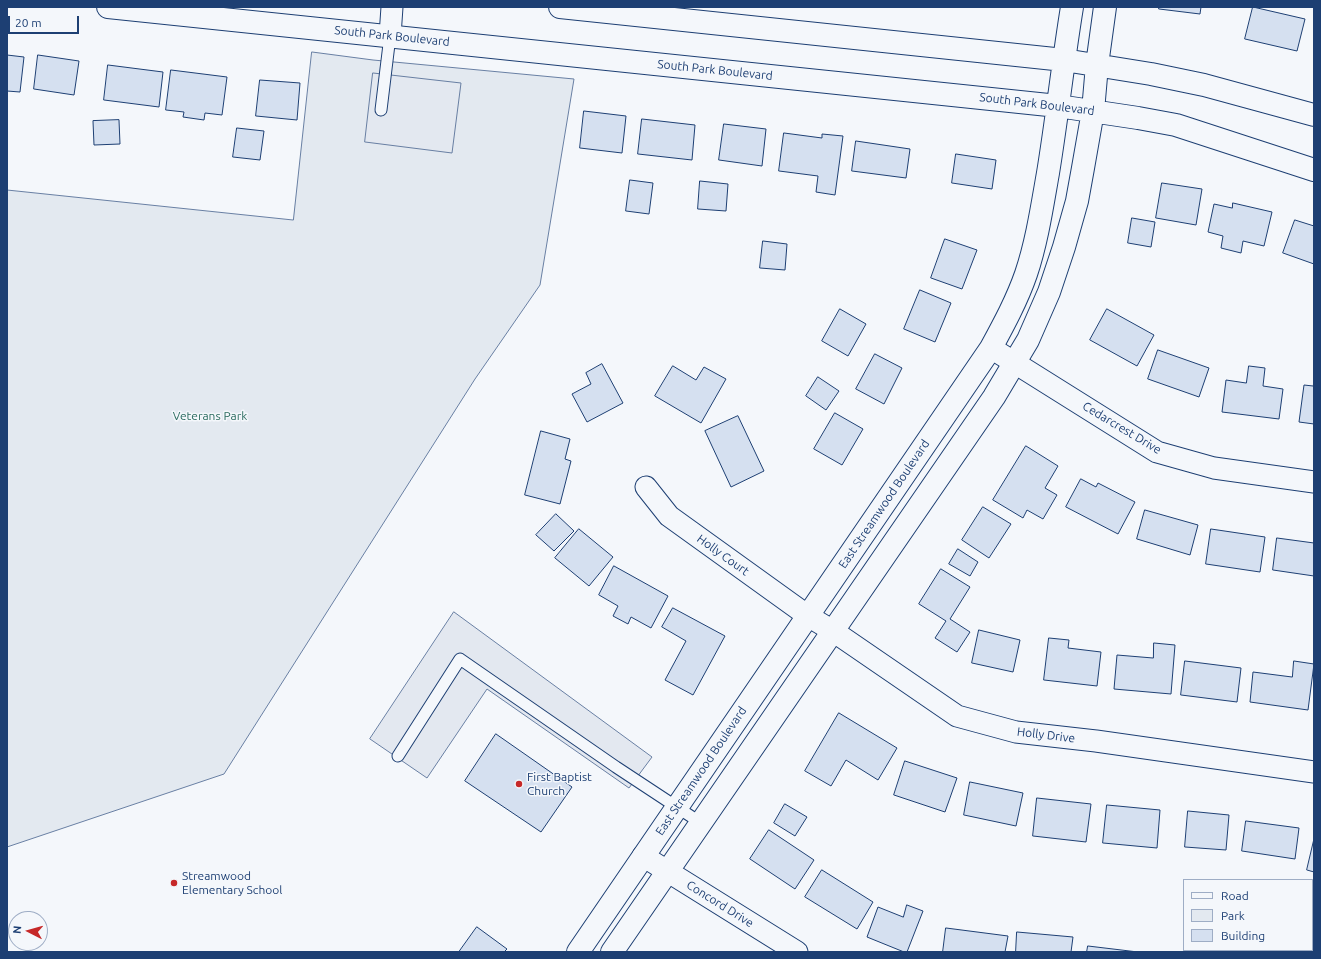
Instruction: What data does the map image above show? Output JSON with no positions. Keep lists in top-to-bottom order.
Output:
{
  "streets": {
    "street": [
      "South Park Boulevard",
      "Cedarcrest Drive",
      "East Streamwood Boulevard",
      "Holly Court",
      "Holly Drive",
      "Concord Drive"
    ]
  },
  "crossings": [
    ["South Park Boulevard", "East Streamwood Boulevard"],
    ["Cedarcrest Drive", "East Streamwood Boulevard"],
    ["East Streamwood Boulevard", "Holly Court"],
    ["East Streamwood Boulevard", "Holly Drive"],
    ["East Streamwood Boulevard", "Concord Drive"],
    ["Holly Court", "Holly Drive"]
  ],
  "parks": ["Veterans Park"],
  "places": ["First Baptist Church", "Streamwood Elementary School"],
  "legend": ["Road", "Park", "Building"],
  "scale_bar": "20 m",
  "north": "left"
}
